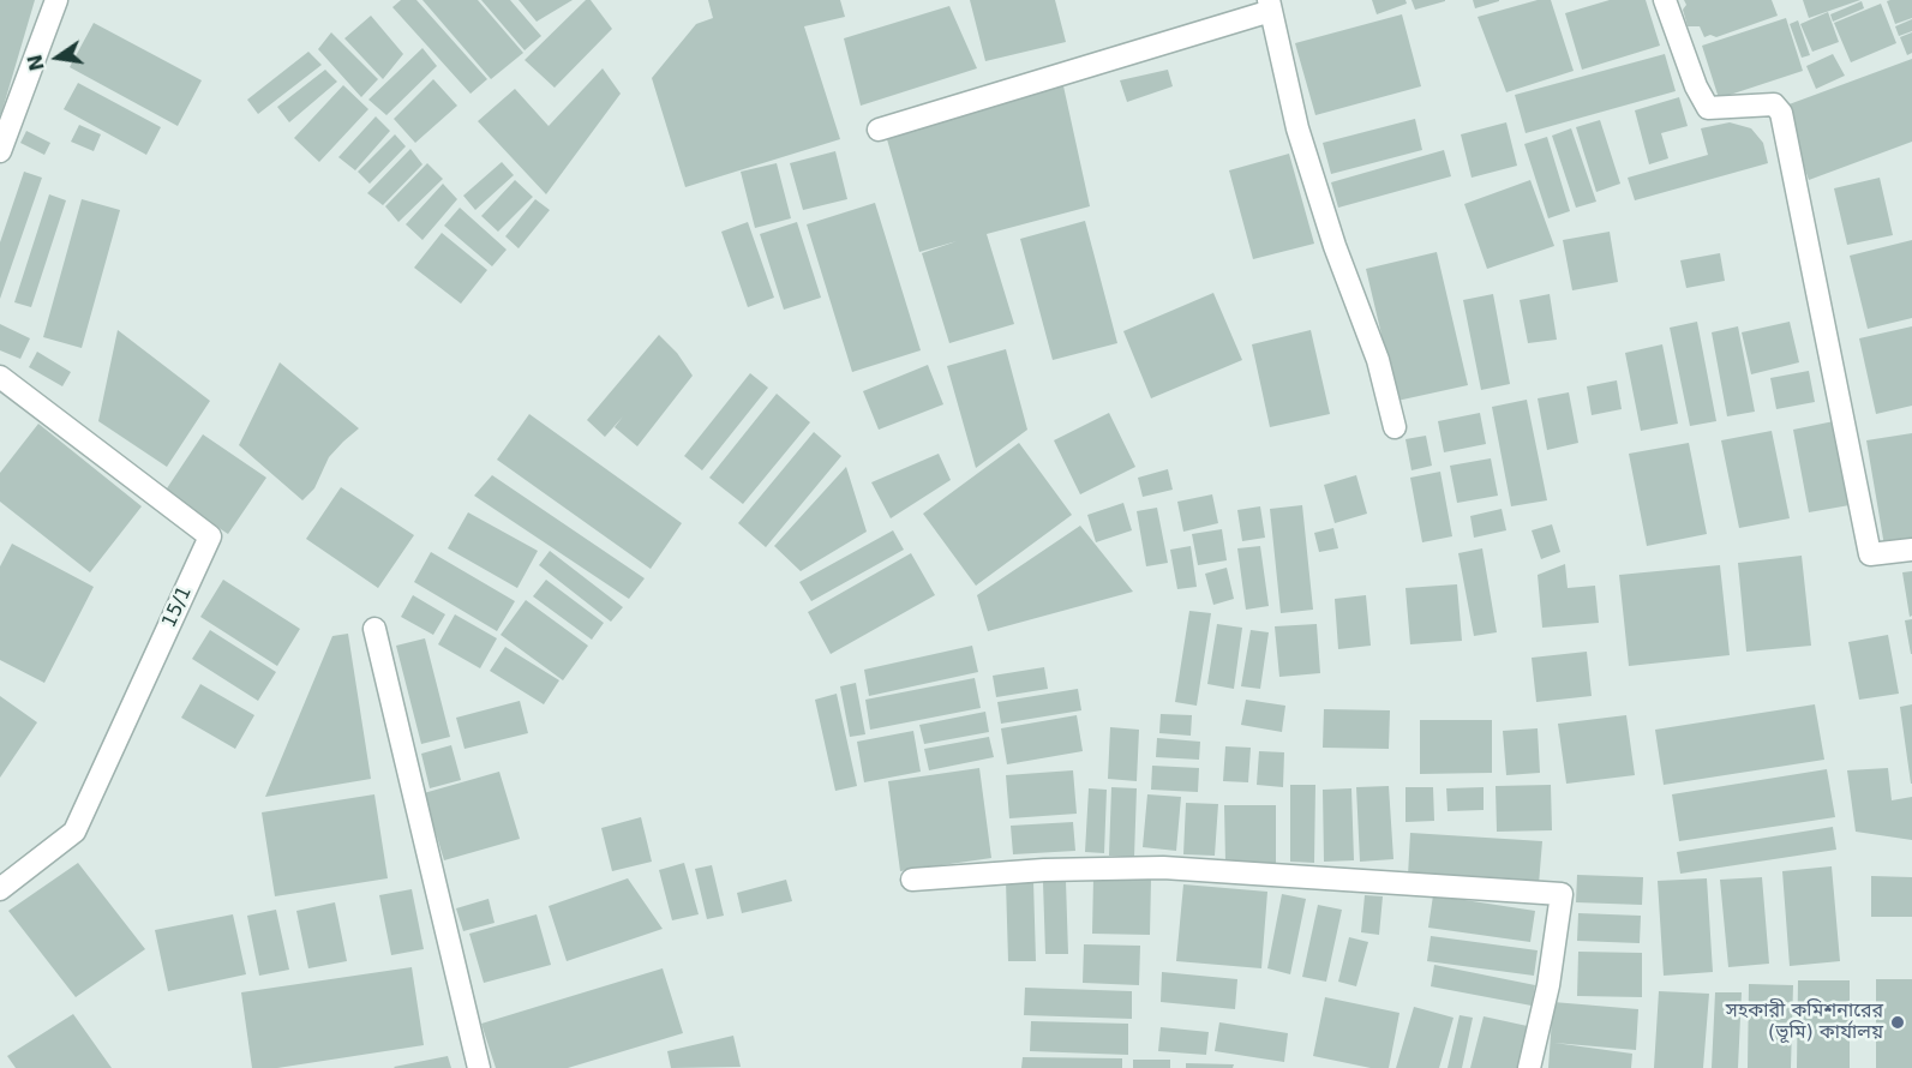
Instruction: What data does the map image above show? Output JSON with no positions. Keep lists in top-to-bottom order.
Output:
{
  "streets": {
    "street": ["15/1"]
  },
  "places": ["সহকারী কমিশনারের (ভূমি) কার্যালয়"],
  "north": "left"
}
